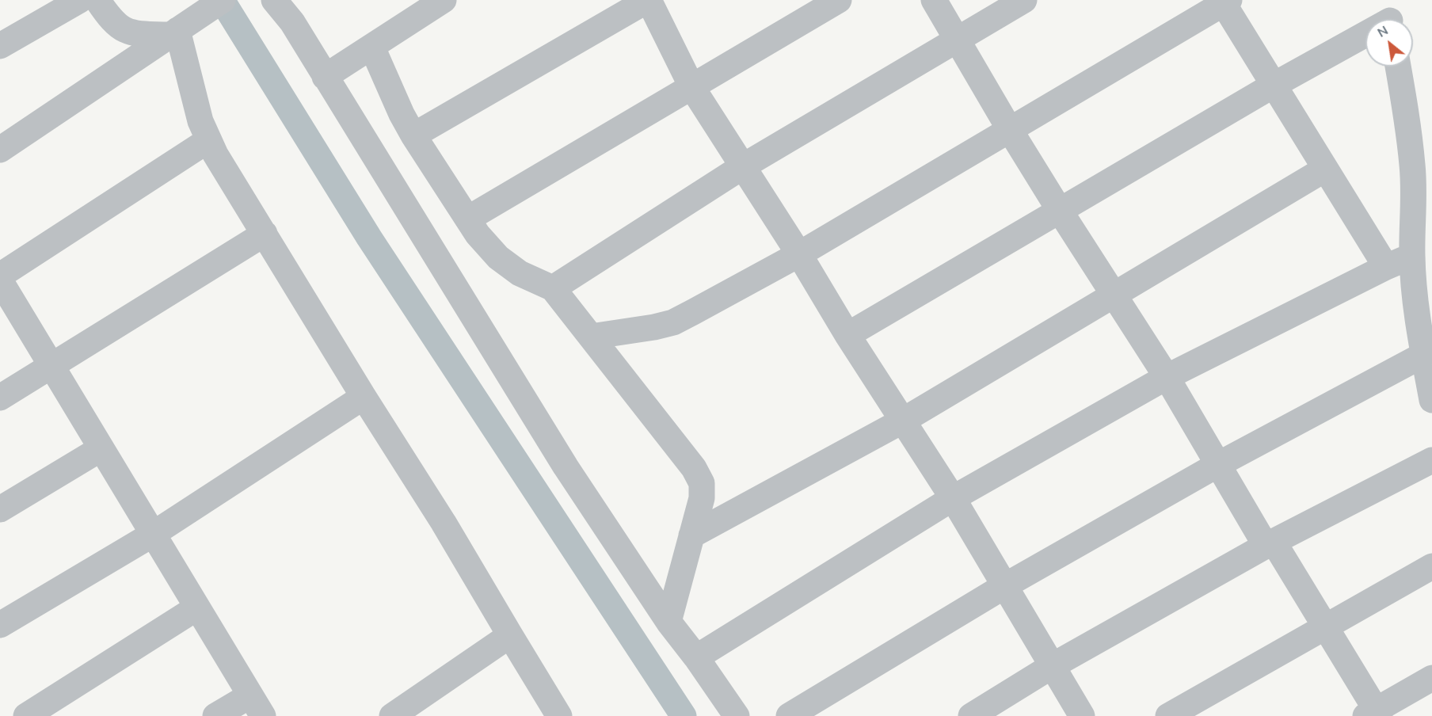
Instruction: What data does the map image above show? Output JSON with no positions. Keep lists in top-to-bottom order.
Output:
{
  "north": "top left"
}
